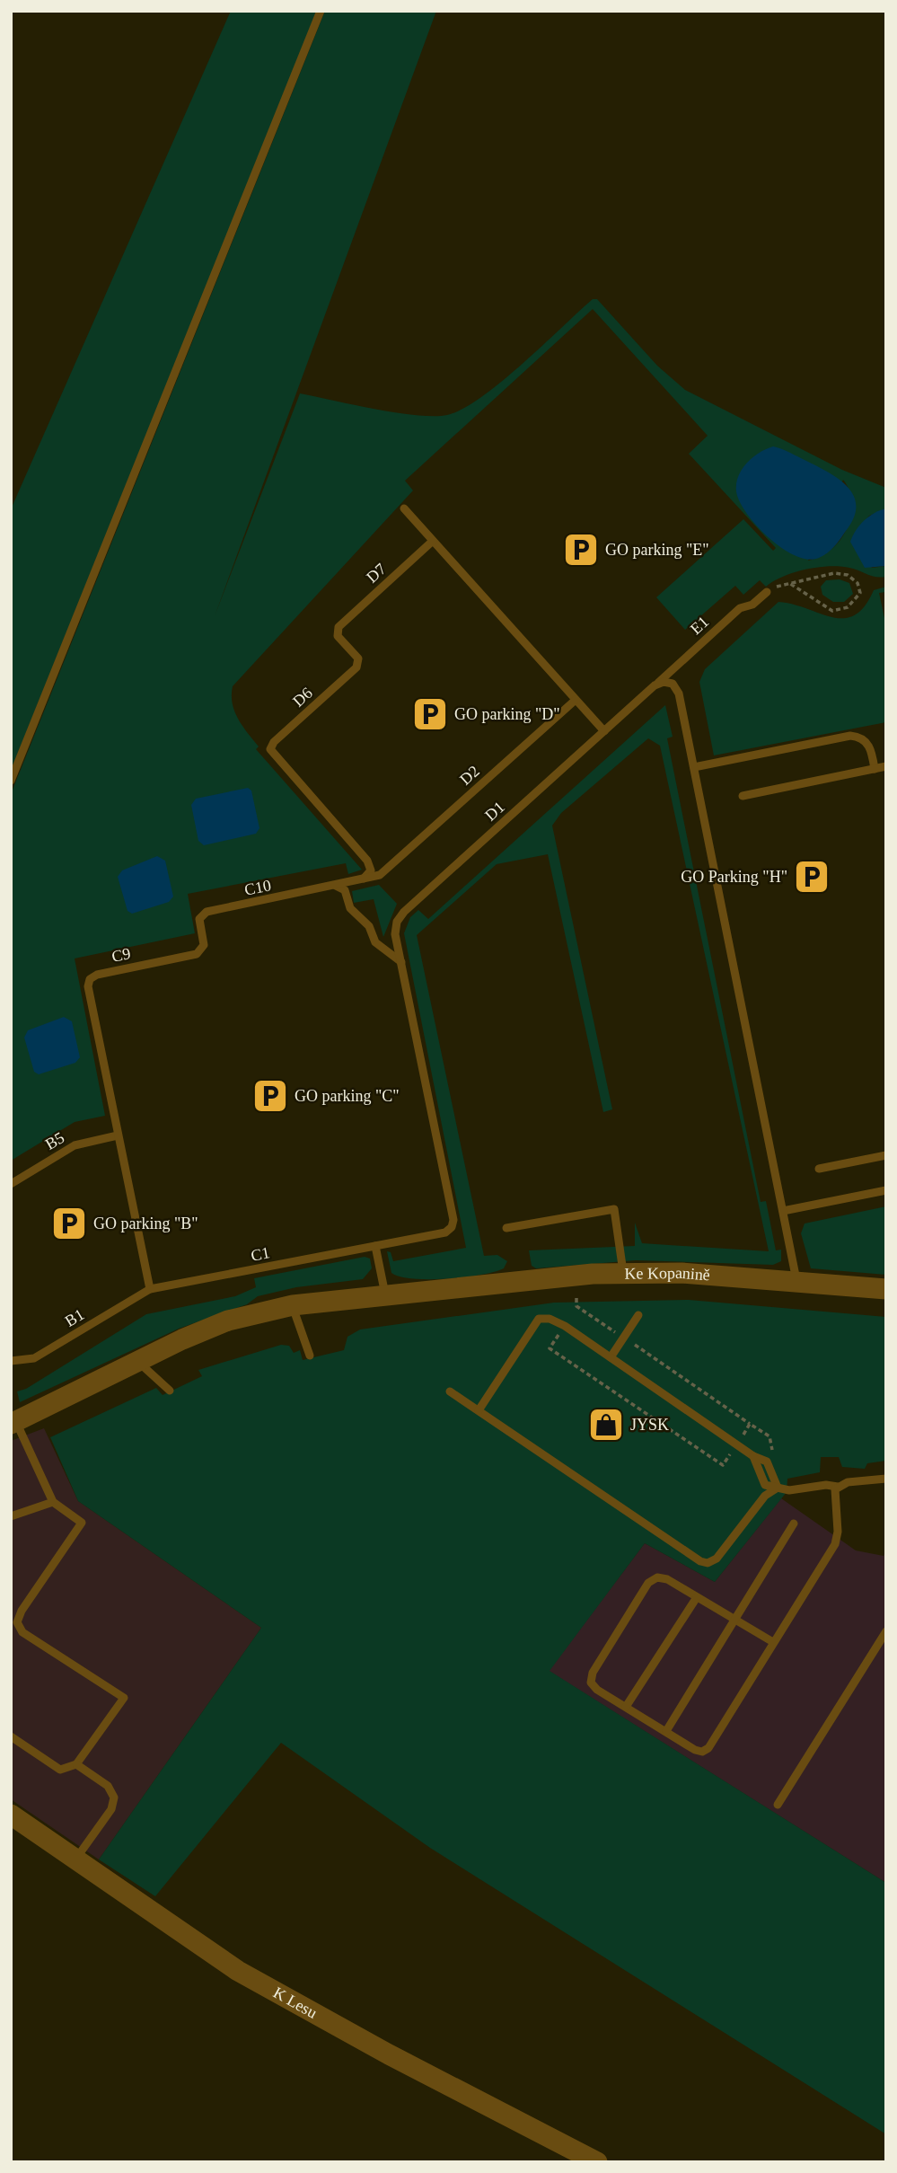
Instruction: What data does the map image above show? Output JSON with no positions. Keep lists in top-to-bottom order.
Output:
{
  "streets": {
    "street": ["Ke Kopanině", "K Lesu"],
    "lane": [
      "D7",
      "E1",
      "D6",
      "D2",
      "D1",
      "C10",
      "C9",
      "B5",
      "C1",
      "B1"
    ]
  },
  "crossings": [
    ["D7", "D6"],
    ["E1", "D1"],
    ["D6", "C10"],
    ["D2", "C10"],
    ["D1", "C1"],
    ["C10", "C9"],
    ["C9", "B5"],
    ["C9", "C1"],
    ["C9", "B1"],
    ["C1", "B1"]
  ],
  "places": {
    "parking": [
      "GO parking \"E\"",
      "GO parking \"D\"",
      "GO Parking \"H\"",
      "GO parking \"C\"",
      "GO parking \"B\""
    ],
    "shop": ["JYSK"]
  }
}
